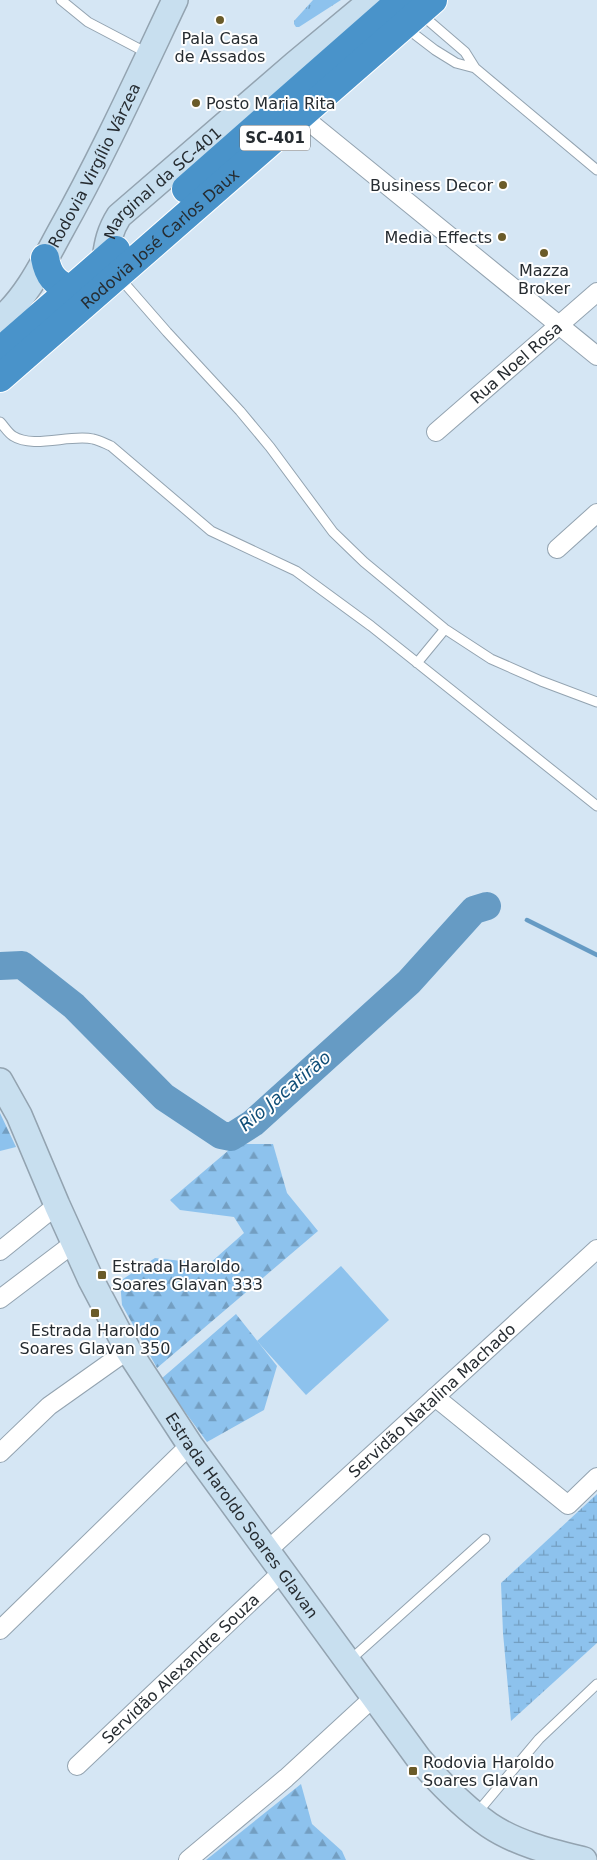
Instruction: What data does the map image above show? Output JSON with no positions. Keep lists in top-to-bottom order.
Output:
{
  "streets": {
    "highway": ["SC-401", "Rodovia José Carlos Daux"],
    "main road": ["Rodovia Virgílio Várzea", "Marginal da SC-401", "Estrada Haroldo Soares Glavan"],
    "street": ["Rua Noel Rosa", "Servidão Natalina Machado", "Servidão Alexandre Souza"]
  },
  "crossings": [
    ["Marginal da SC-401", "Rodovia José Carlos Daux"],
    ["Servidão Natalina Machado", "Estrada Haroldo Soares Glavan"],
    ["Estrada Haroldo Soares Glavan", "Servidão Alexandre Souza"]
  ],
  "water": ["Rio Jacatirão"],
  "places": {
    "other": [
      "Pala Casa de Assados",
      "Posto Maria Rita",
      "Business Decor",
      "Media Effects",
      "Mazza Broker"
    ],
    "transit": ["Estrada Haroldo Soares Glavan 333", "Estrada Haroldo Soares Glavan 350", "Rodovia Haroldo Soares Glavan"]
  }
}
